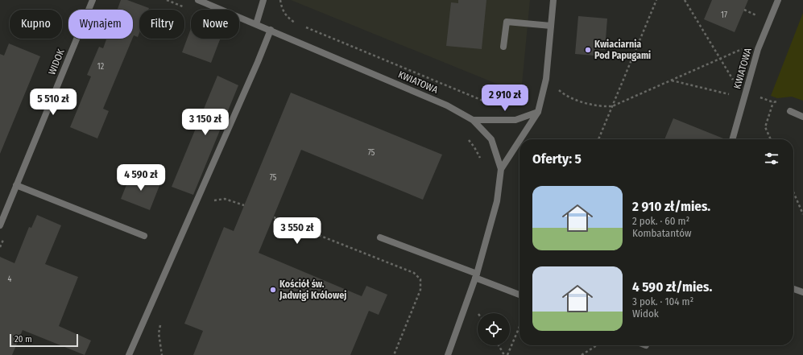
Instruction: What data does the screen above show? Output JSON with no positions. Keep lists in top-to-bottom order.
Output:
{
  "streets": {
    "street": ["WIDOK", "KWIATOWA"]
  },
  "places": ["Kwiaciarnia Pod Papugami", "Kościół św. Jadwigi Królowej"],
  "house_numbers": [
    "17",
    "12",
    "75",
    "75",
    "4"
  ],
  "scale_bar": "20 m",
  "page": {
    "chip": [
      "Kupno",
      "Wynajem",
      "Filtry",
      "Nowe"
    ],
    "price": [
      "2 910 zł",
      "5 510 zł",
      "3 150 zł",
      "4 590 zł",
      "3 550 zł"
    ],
    "heading": "Oferty: 5",
    "list": [
      {
        "name": "2 910 zł/mies.",
        "note": "2 pok. · 60 m² · Kombatantów"
      },
      {
        "name": "4 590 zł/mies.",
        "note": "3 pok. · 104 m² · Widok"
      }
    ],
    "scale": "20 m"
  }
}
